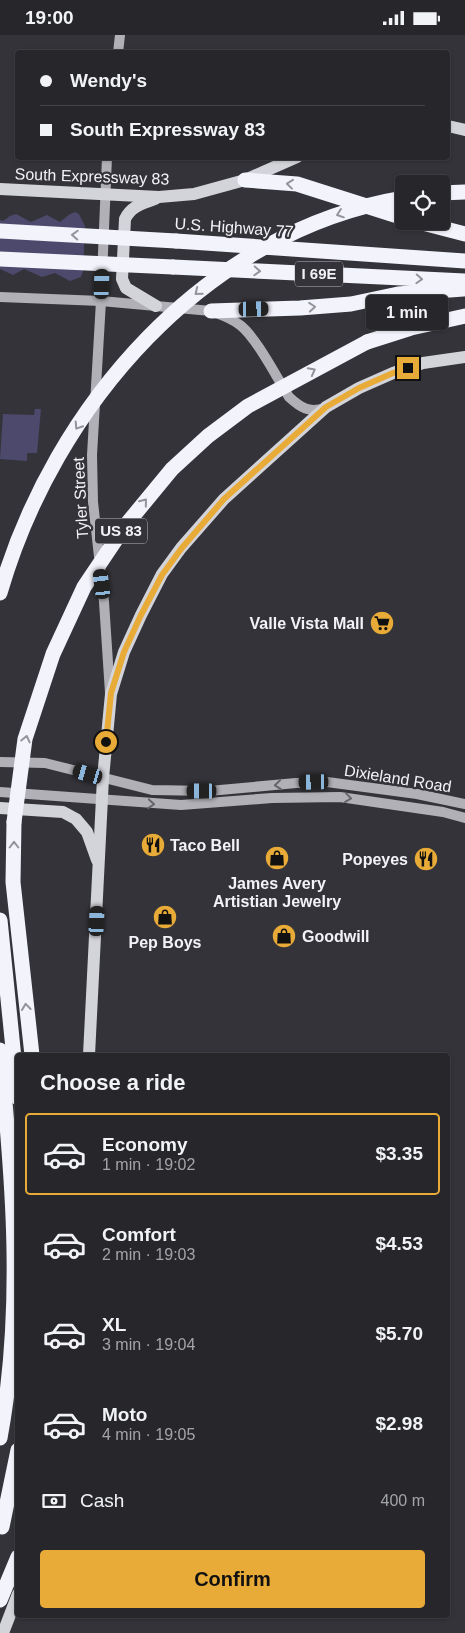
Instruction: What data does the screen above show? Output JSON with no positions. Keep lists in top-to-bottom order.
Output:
{
  "streets": {
    "highway": ["U.S. Highway 77", "I 69E", "US 83"],
    "main road": ["South Expressway 83", "Tyler Street", "Dixieland Road"]
  },
  "crossings": [
    ["South Expressway 83", "Tyler Street"]
  ],
  "places": {
    "supermarket": ["Valle Vista Mall"],
    "restaurant": ["Taco Bell", "Popeyes"],
    "shop": ["James Avery Artistian Jewelry", "Pep Boys", "Goodwill"]
  },
  "page": {
    "status": "19:00",
    "banner": ["Wendy's", "South Expressway 83"],
    "bubble": "1 min",
    "heading": "Choose a ride",
    "list": [
      {
        "name": "Economy",
        "note": "1 min · 19:02",
        "value": "$3.35"
      },
      {
        "name": "Comfort",
        "note": "2 min · 19:03",
        "value": "$4.53"
      },
      {
        "name": "XL",
        "note": "3 min · 19:04",
        "value": "$5.70"
      },
      {
        "name": "Moto",
        "note": "4 min · 19:05",
        "value": "$2.98"
      }
    ],
    "pay": ["Cash", "400 m"],
    "buttons": "Confirm"
  }
}
